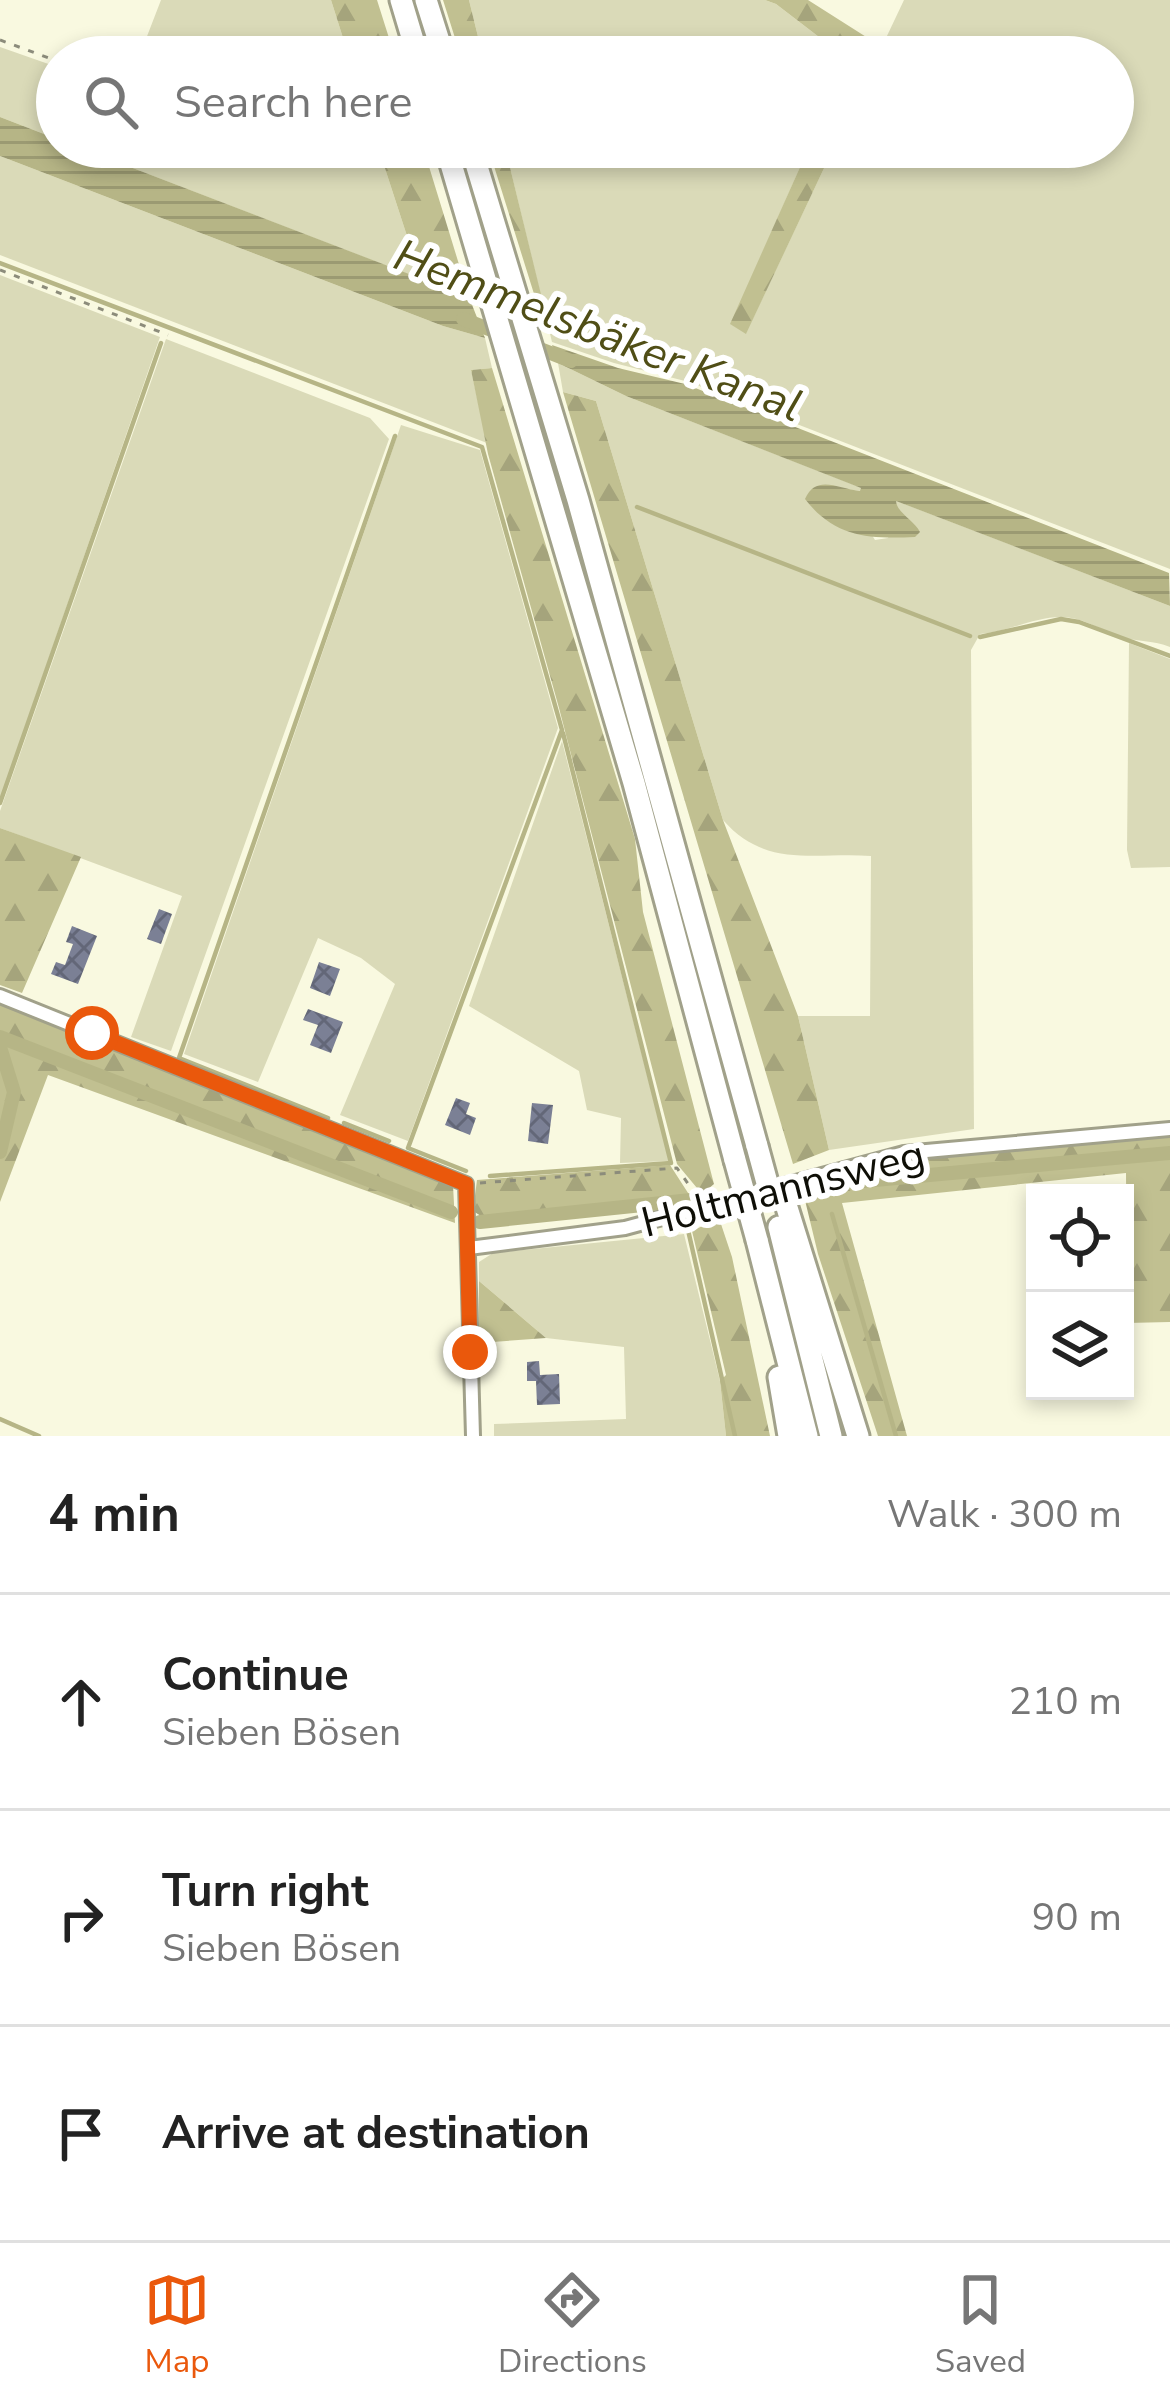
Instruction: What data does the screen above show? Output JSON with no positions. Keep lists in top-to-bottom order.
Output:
{
  "streets": {
    "street": ["Holtmannsweg"]
  },
  "water": ["Hemmelsbäker Kanal"],
  "page": {
    "search": "Search here",
    "heading": ["4 min", "Walk · 300 m"],
    "list": [
      ["Continue", "Sieben Bösen", "210 m"],
      ["Turn right", "Sieben Bösen", "90 m"],
      "Arrive at destination"
    ],
    "nav": ["Map", "Directions", "Saved"]
  }
}
